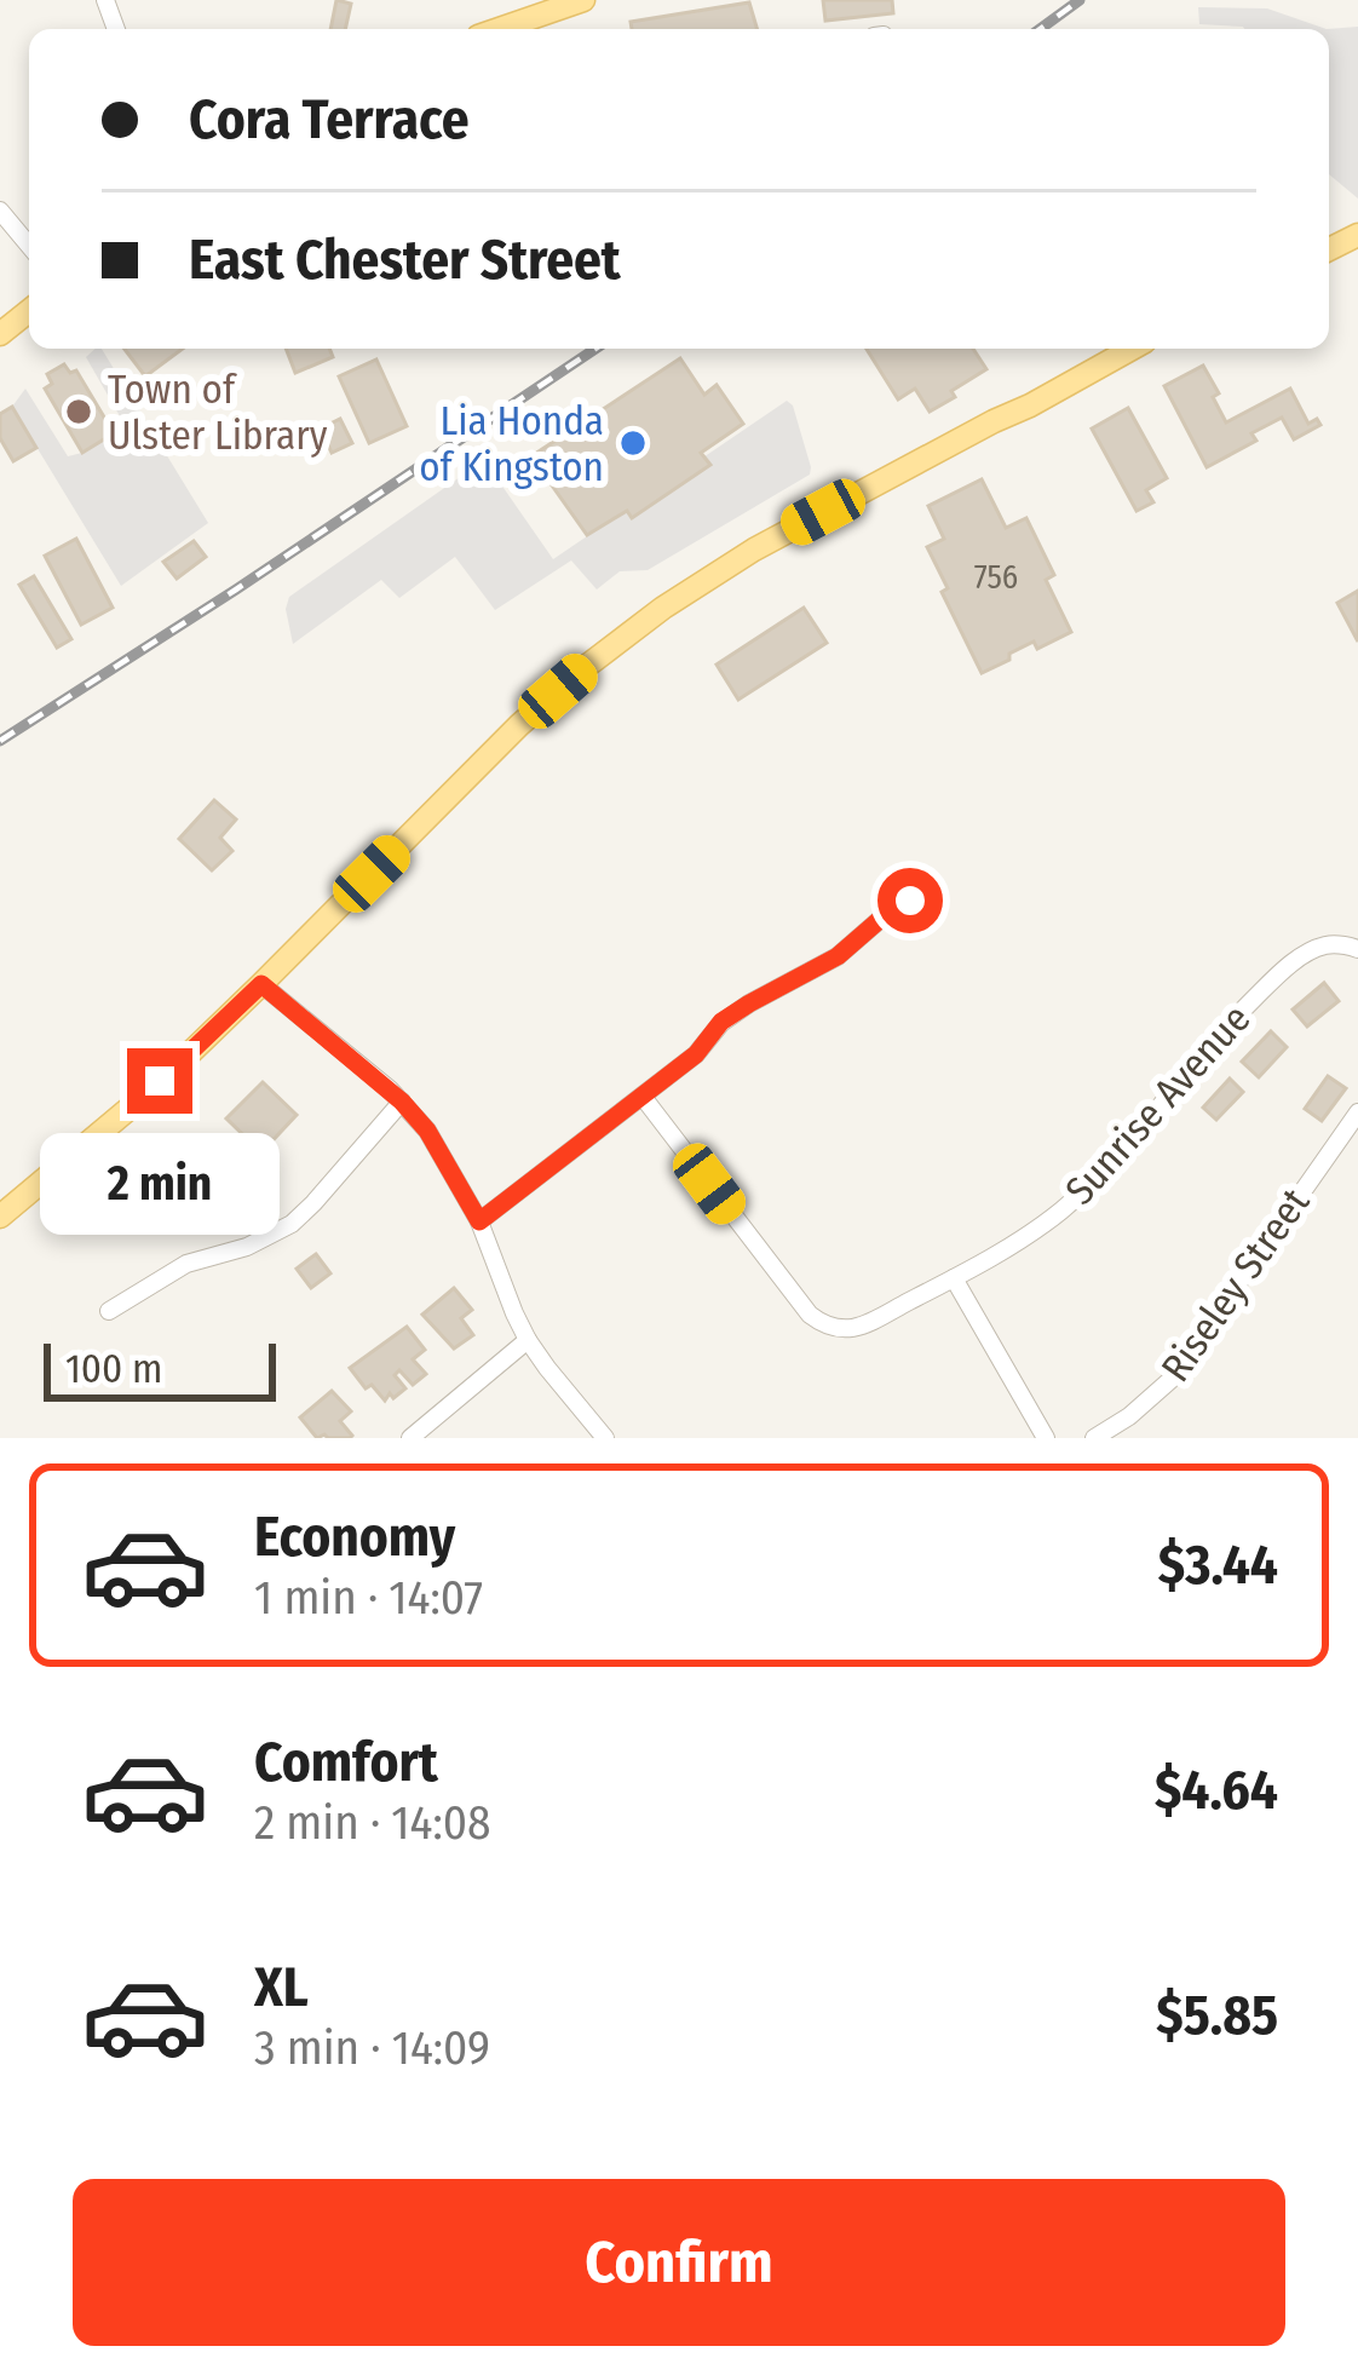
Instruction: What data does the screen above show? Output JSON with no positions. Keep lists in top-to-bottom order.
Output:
{
  "streets": {
    "street": ["Sunrise Avenue", "Riseley Street"]
  },
  "places": ["Town of Ulster Library", "Lia Honda of Kingston"],
  "house_numbers": ["756"],
  "scale_bar": "100 m",
  "page": {
    "banner": ["Cora Terrace", "East Chester Street"],
    "bubble": "2 min",
    "scale": "100 m",
    "list": [
      {
        "name": "Economy",
        "note": "1 min · 14:07",
        "value": "$3.44"
      },
      {
        "name": "Comfort",
        "note": "2 min · 14:08",
        "value": "$4.64"
      },
      {
        "name": "XL",
        "note": "3 min · 14:09",
        "value": "$5.85"
      }
    ],
    "buttons": "Confirm"
  }
}
